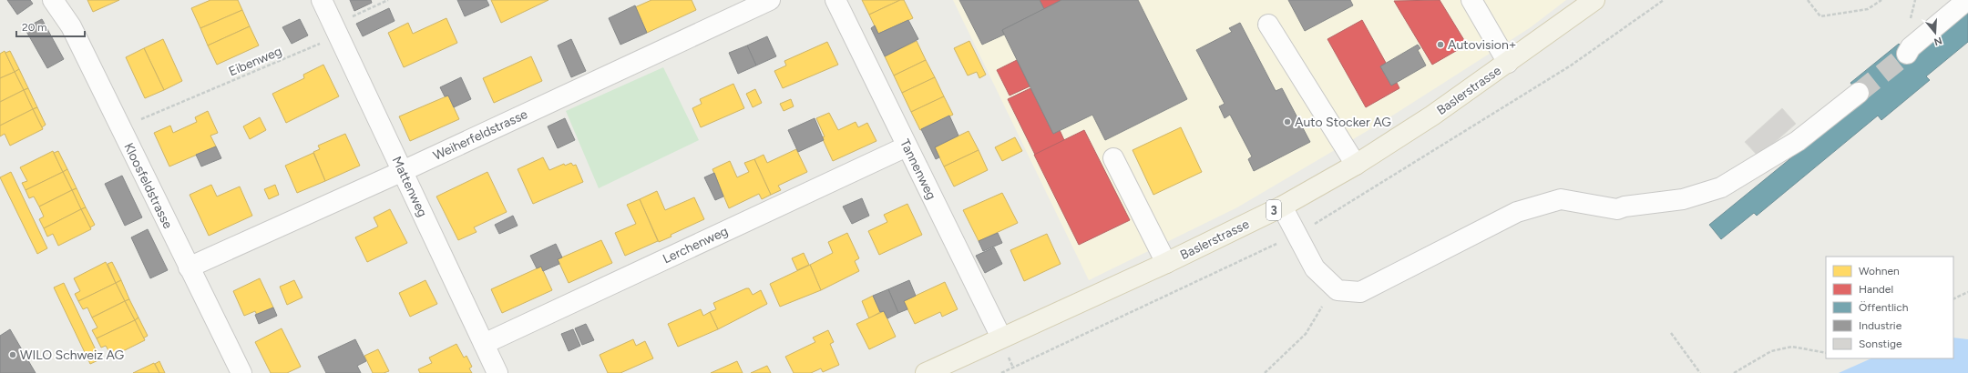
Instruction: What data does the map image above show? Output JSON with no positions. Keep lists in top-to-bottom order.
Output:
{
  "streets": {
    "main road": ["Baslerstrasse", "3"],
    "street": [
      "Weiherfeldstrasse",
      "Tannenweg",
      "Kloosfeldstrasse",
      "Mattenweg",
      "Lerchenweg"
    ],
    "path": ["Eibenweg"]
  },
  "crossings": [
    ["Eibenweg", "Kloosfeldstrasse"],
    ["Eibenweg", "Mattenweg"],
    ["Baslerstrasse", "Tannenweg"],
    ["Weiherfeldstrasse", "Kloosfeldstrasse"],
    ["Weiherfeldstrasse", "Mattenweg"],
    ["Tannenweg", "Lerchenweg"],
    ["Mattenweg", "Lerchenweg"]
  ],
  "places": ["Autovision+", "Auto Stocker AG", "WILO Schweiz AG"],
  "legend": [
    "Wohnen",
    "Handel",
    "Öffentlich",
    "Industrie",
    "Sonstige"
  ],
  "scale_bar": "20 m",
  "north": "bottom"
}
